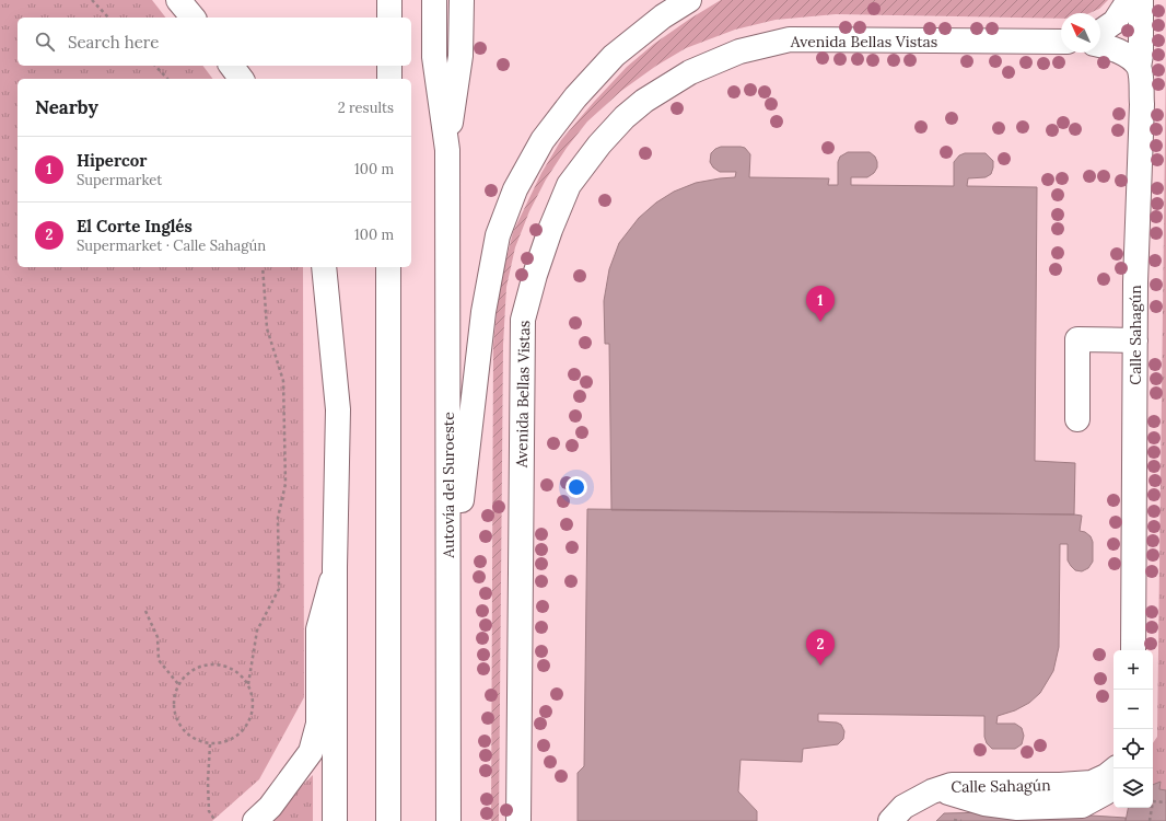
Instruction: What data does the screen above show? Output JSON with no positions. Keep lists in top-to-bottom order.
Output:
{
  "streets": {
    "main road": ["Avenida Bellas Vistas", "Calle Sahagún", "Autovía del Suroeste"]
  },
  "north": "top left",
  "page": {
    "search": "Search here",
    "heading": ["Nearby", "2 results"],
    "list": [
      {
        "mark": "1",
        "name": "Hipercor",
        "note": "Supermarket",
        "value": "100 m"
      },
      {
        "mark": "2",
        "name": "El Corte Inglés",
        "note": "Supermarket · Calle Sahagún",
        "value": "100 m"
      }
    ],
    "pins": ["1", "2"],
    "map_buttons": ["+", "−"]
  }
}
